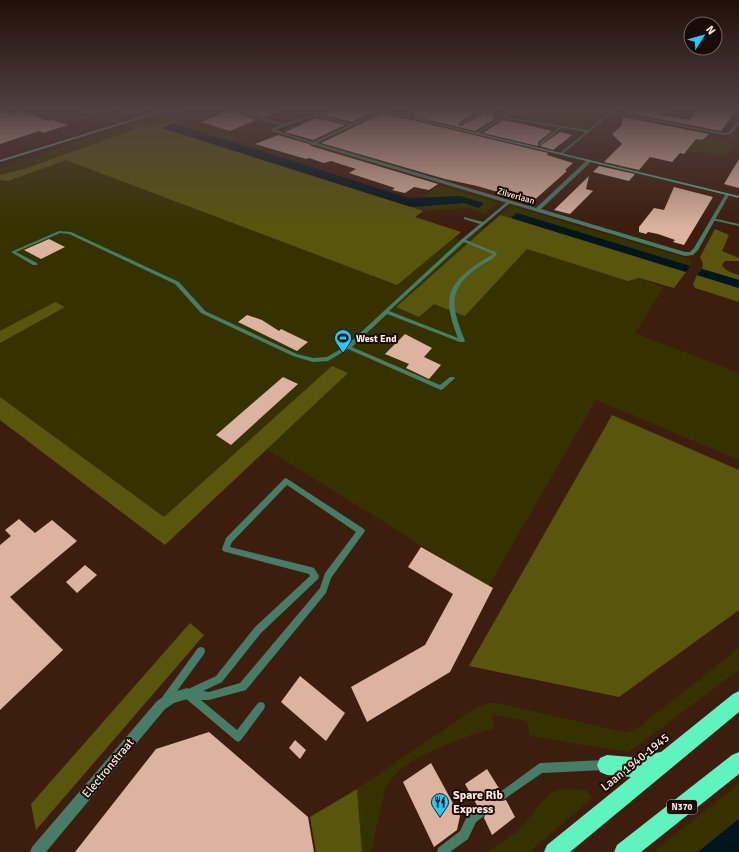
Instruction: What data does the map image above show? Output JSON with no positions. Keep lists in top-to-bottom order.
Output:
{
  "streets": {
    "highway": ["Laan 1940-1945", "N370"],
    "street": ["Zilverlaan", "Electronstraat"]
  },
  "places": {
    "sports": ["West End"],
    "restaurant": ["Spare Rib Express"]
  },
  "north": "top right"
}
